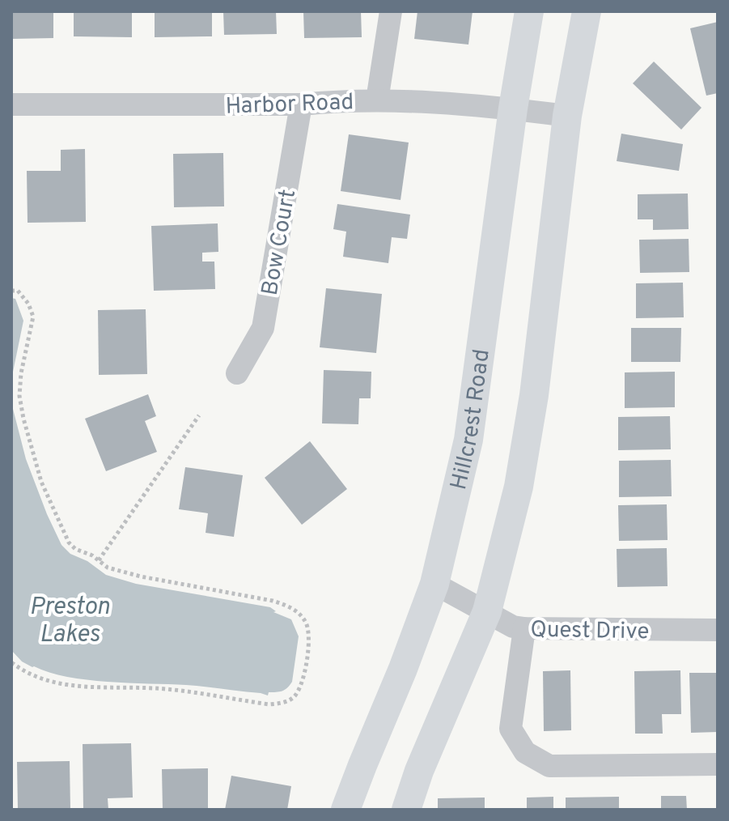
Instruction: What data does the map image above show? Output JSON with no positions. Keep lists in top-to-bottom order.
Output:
{
  "streets": {
    "main road": ["Hillcrest Road"],
    "street": ["Harbor Road", "Bow Court", "Quest Drive"]
  },
  "crossings": [
    ["Harbor Road", "Bow Court"],
    ["Harbor Road", "Hillcrest Road"],
    ["Hillcrest Road", "Quest Drive"]
  ],
  "water": ["Preston Lakes"]
}
